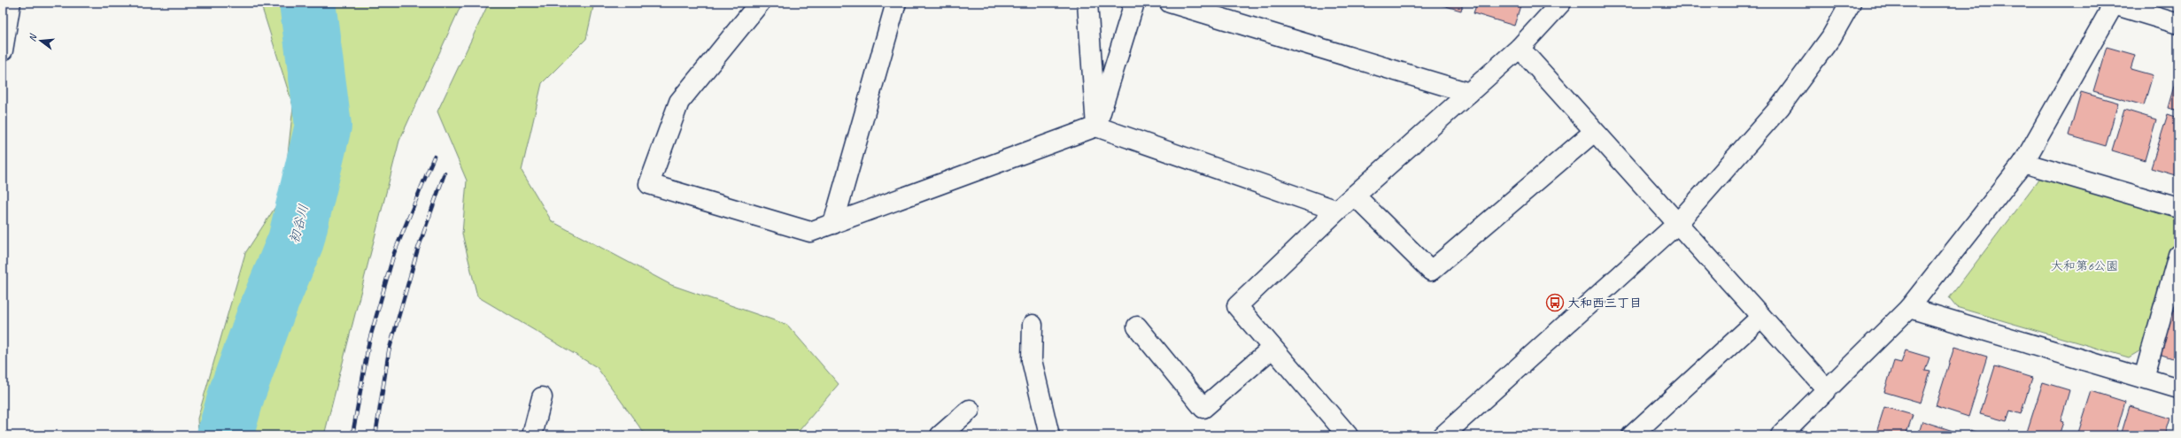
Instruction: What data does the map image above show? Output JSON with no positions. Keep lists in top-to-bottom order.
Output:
{
  "water": ["初谷川"],
  "parks": ["大和第6公園"],
  "places": {
    "bus stop": ["大和西三丁目"]
  },
  "north": "left"
}
